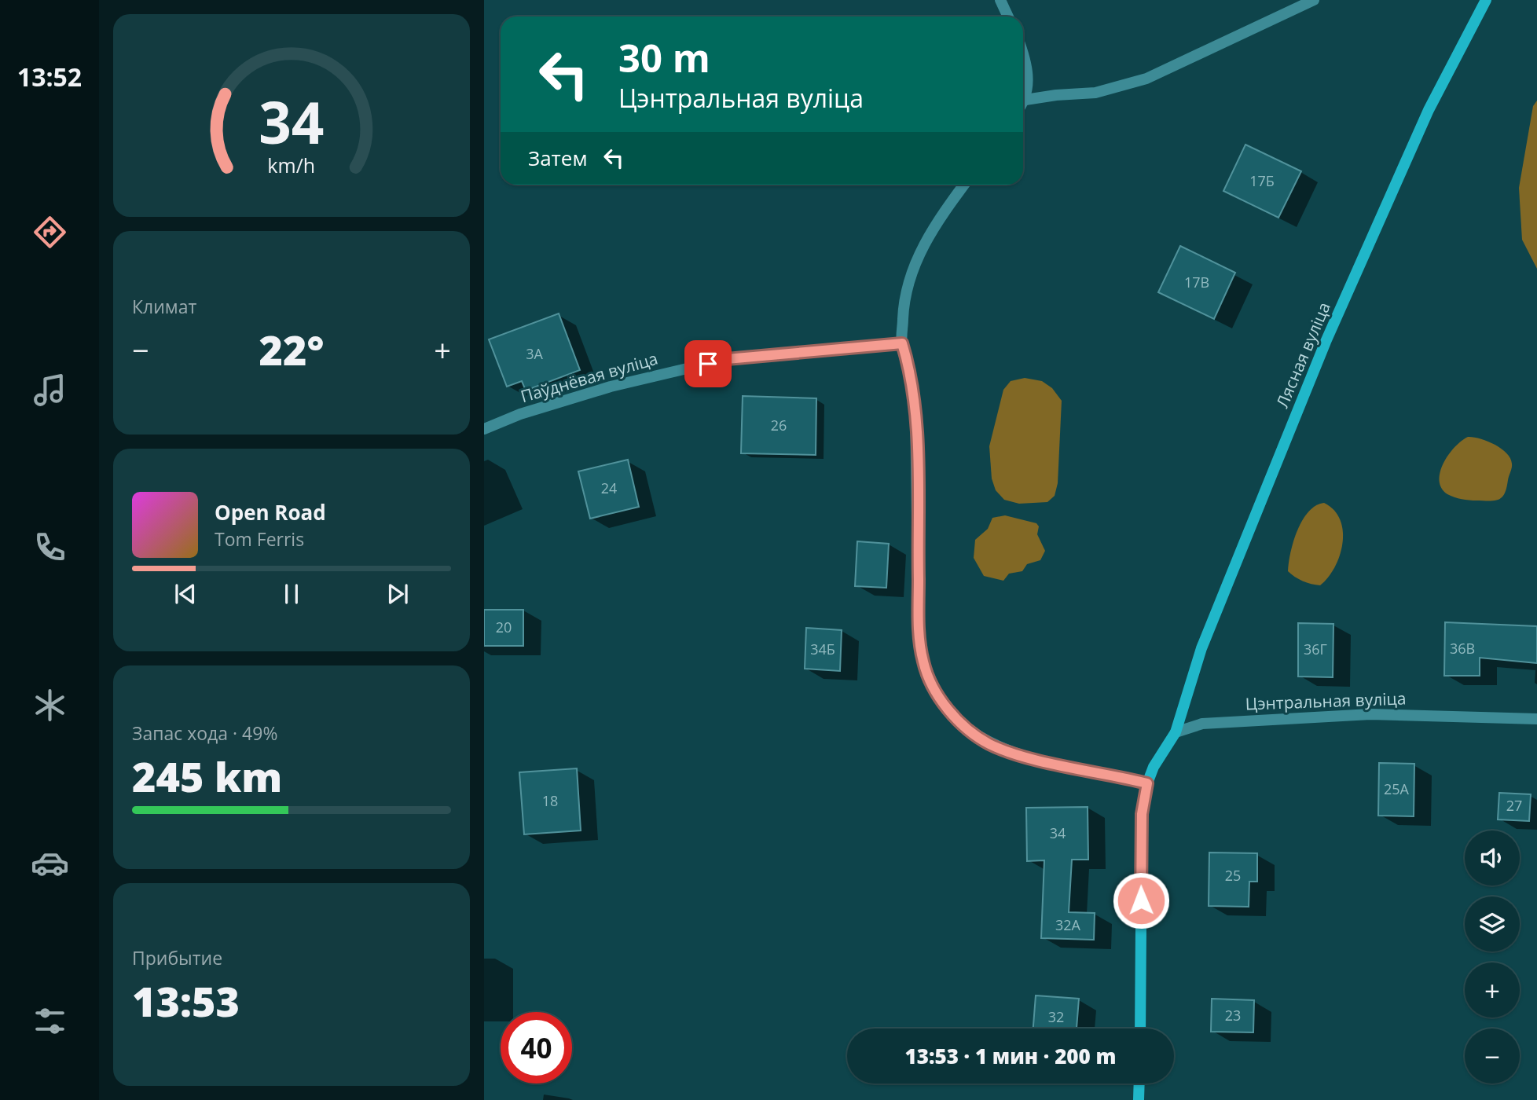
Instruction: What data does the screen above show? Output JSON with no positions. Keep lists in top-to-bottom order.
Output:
{
  "streets": {
    "street": ["Лясная вуліца", "Паўднёвая вуліца", "Цэнтральная вуліца"]
  },
  "crossings": [
    ["Лясная вуліца", "Цэнтральная вуліца"]
  ],
  "house_numbers": [
    "17Б",
    "17В",
    "3А",
    "26",
    "24",
    "20",
    "36В",
    "34Б",
    "36Г",
    "25А",
    "18",
    "27",
    "34",
    "25",
    "32А",
    "23",
    "32"
  ],
  "page": {
    "tabs": "13:52",
    "turn": ["30 m", "Цэнтральная вуліца"],
    "then": "Затем",
    "tile": [
      "Климат",
      ["Запас хода · 49%", "245 km"],
      ["Прибытие", "13:53"]
    ],
    "heat": ["−", "22°", "+"],
    "song": ["Open Road", "Tom Ferris"],
    "map_buttons": ["+", "−"],
    "limit": "40",
    "trip": "13:53 · 1 мин · 200 m",
    "gauge": ["34", "km/h"]
  }
}
